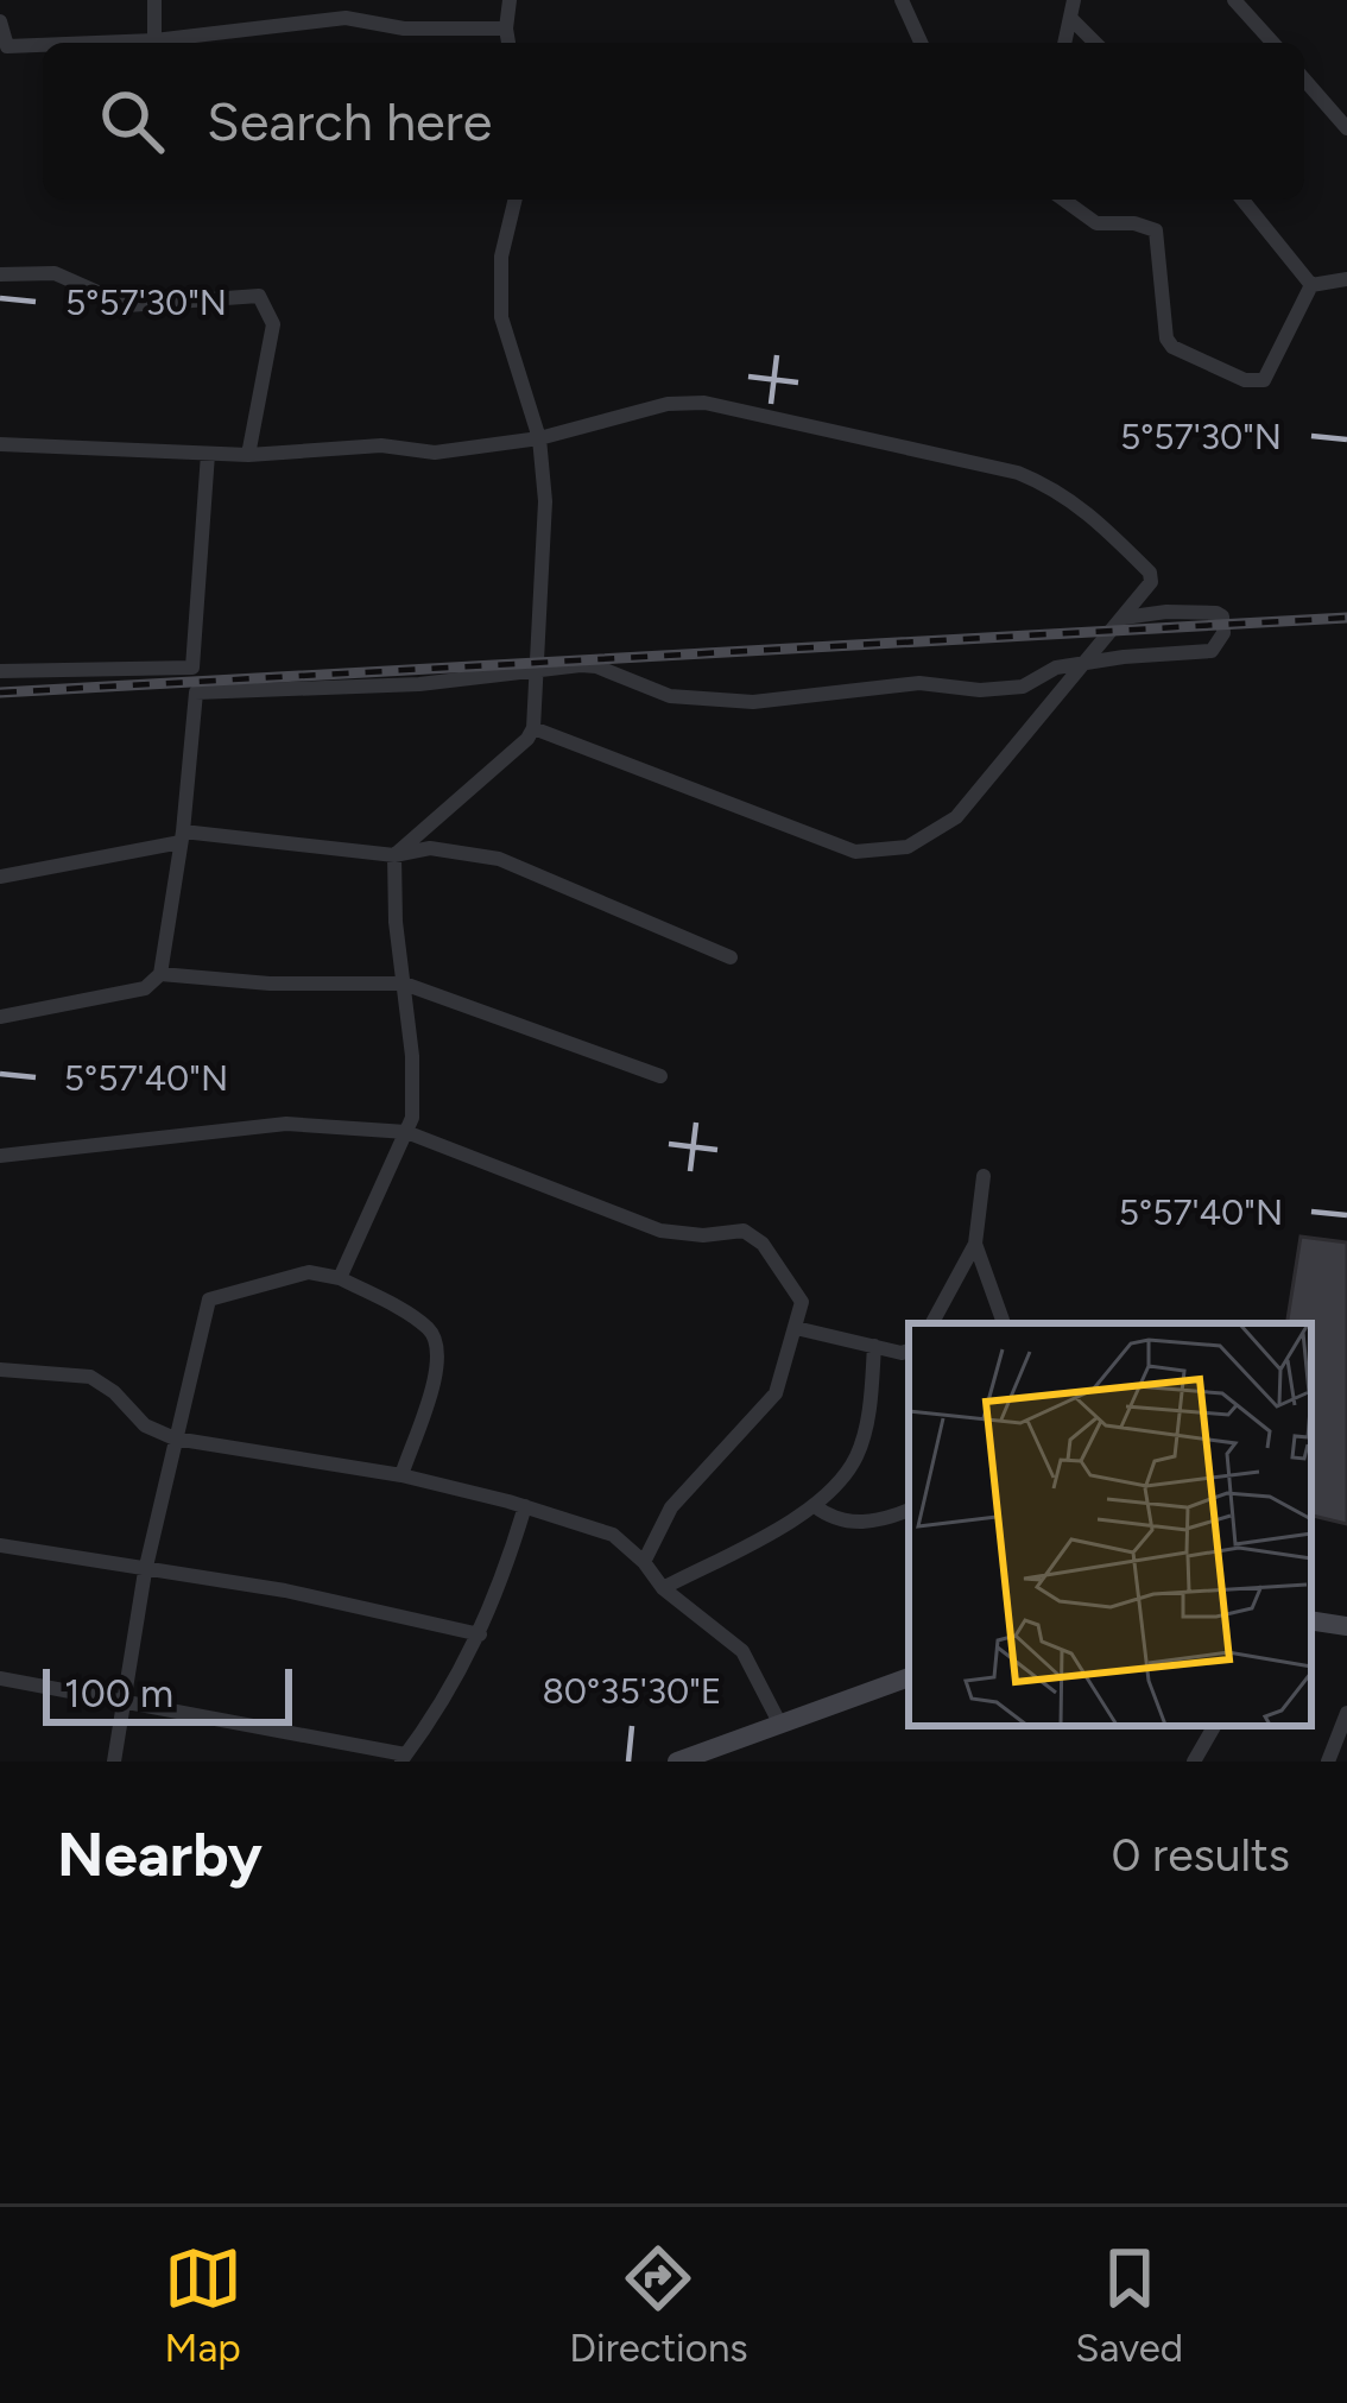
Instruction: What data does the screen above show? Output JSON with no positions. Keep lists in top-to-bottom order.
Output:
{
  "scale_bar": "100 m",
  "page": {
    "search": "Search here",
    "scale": "100 m",
    "heading": ["Nearby", "0 results"],
    "nav": ["Map", "Directions", "Saved"]
  },
  "coordinates": ["5°57'30\"N", "5°57'40\"N", "80°35'30\"E"]
}
